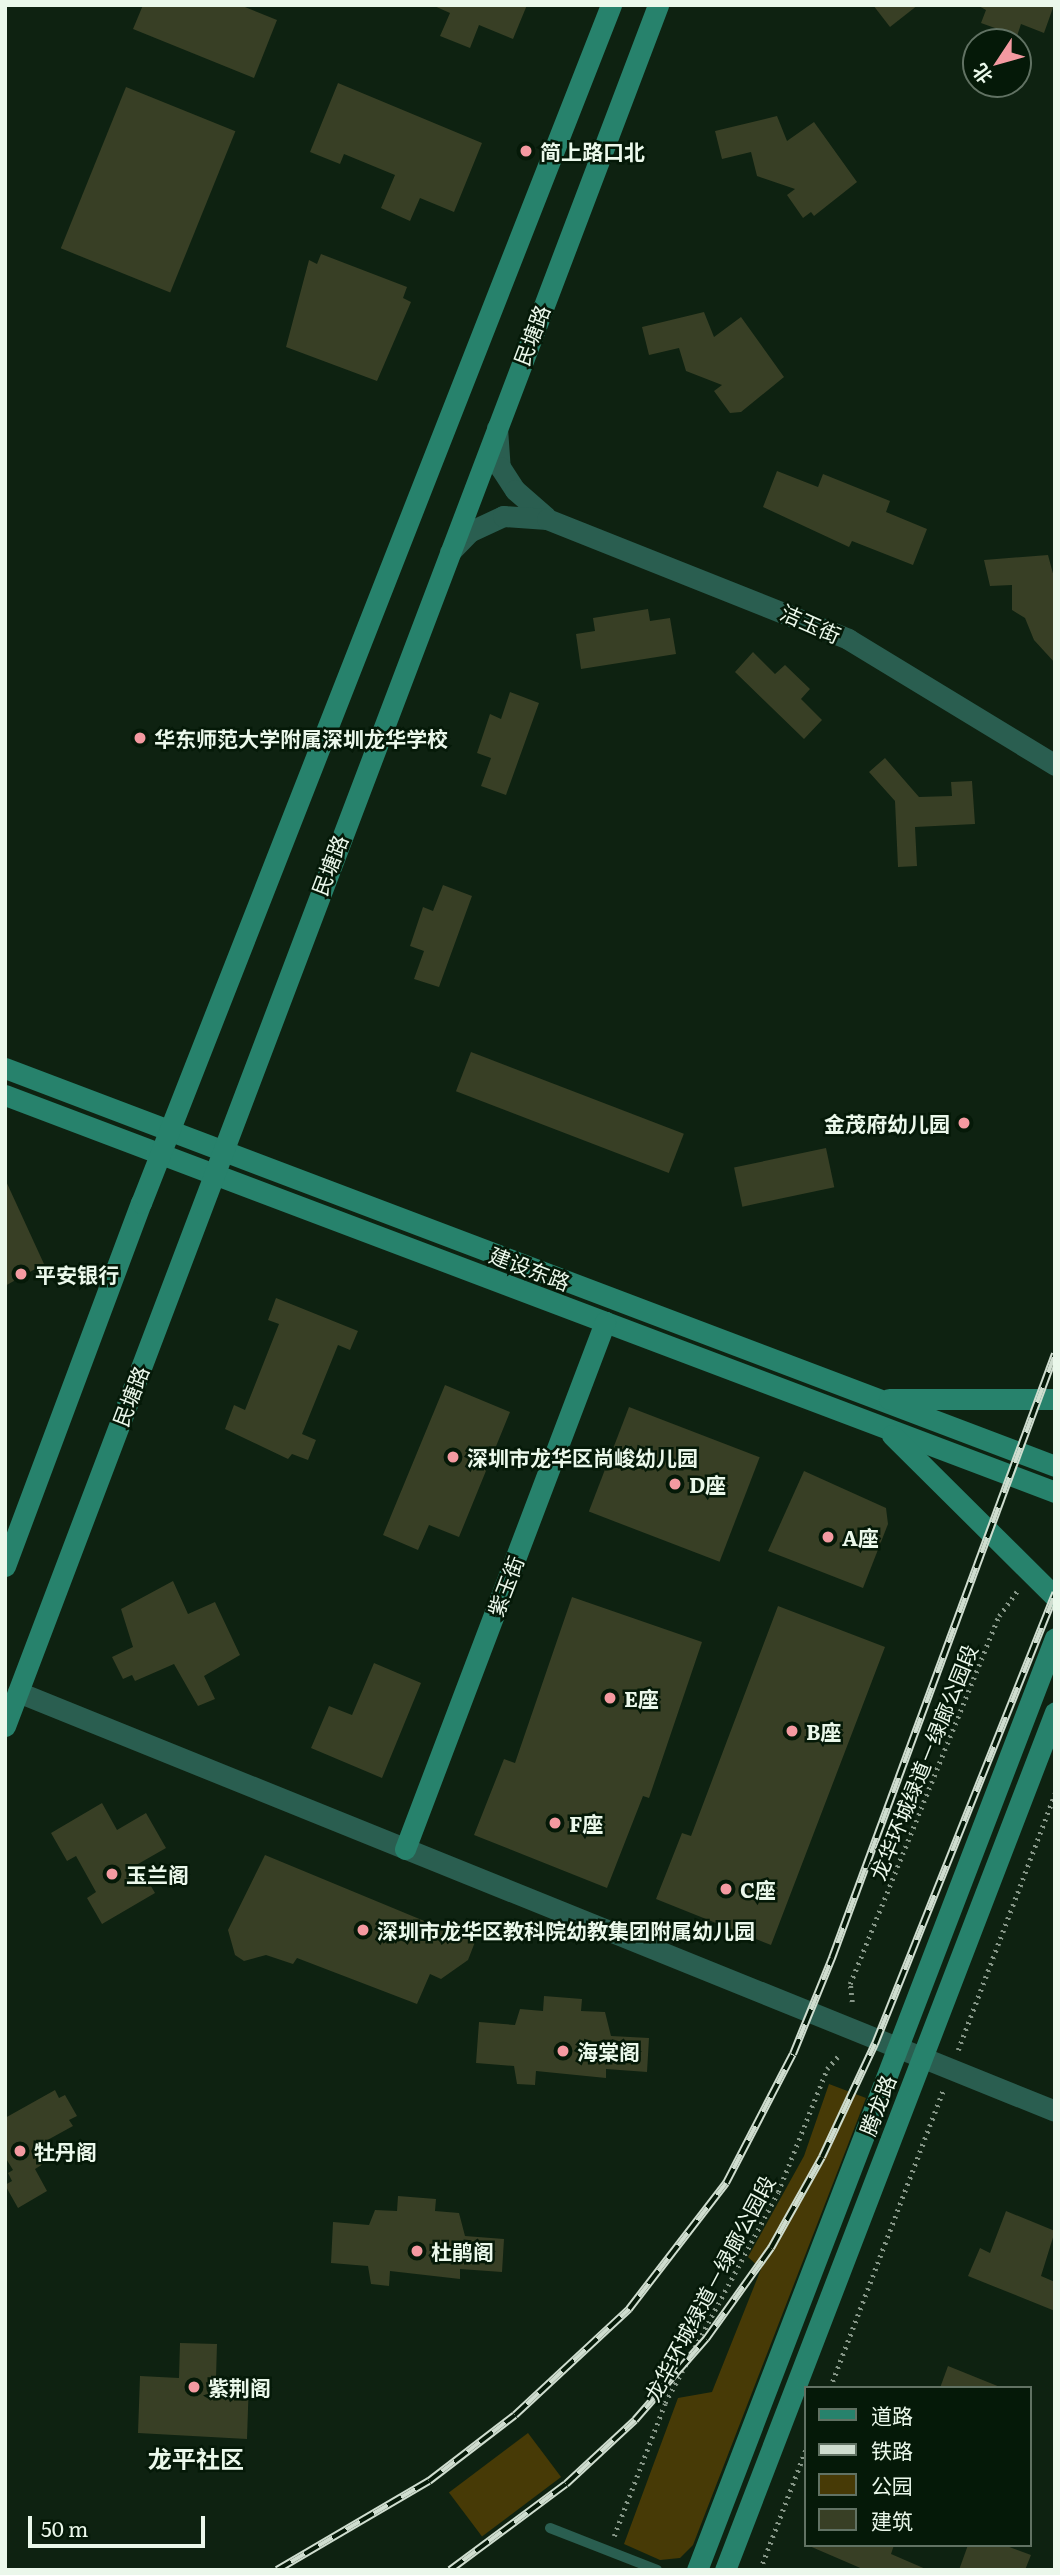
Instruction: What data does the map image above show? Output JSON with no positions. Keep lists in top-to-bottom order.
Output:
{
  "streets": {
    "main road": [
      "民塘路",
      "建设东路",
      "紫玉街",
      "腾龙路"
    ],
    "street": ["洁玉街"],
    "path": ["龙华环城绿道－绿廊公园段"]
  },
  "crossings": [
    ["民塘路", "建设东路"],
    ["建设东路", "紫玉街"]
  ],
  "districts": ["龙平社区"],
  "places": [
    "简上路口北",
    "华东师范大学附属深圳龙华学校",
    "金茂府幼儿园",
    "平安银行",
    "深圳市龙华区尚峻幼儿园",
    "D座",
    "A座",
    "E座",
    "B座",
    "F座",
    "玉兰阁",
    "C座",
    "深圳市龙华区教科院幼教集团附属幼儿园",
    "海棠阁",
    "牡丹阁",
    "杜鹃阁",
    "紫荆阁"
  ],
  "legend": [
    "道路",
    "铁路",
    "公园",
    "建筑"
  ],
  "scale_bar": "50 m",
  "north": "bottom left"
}
